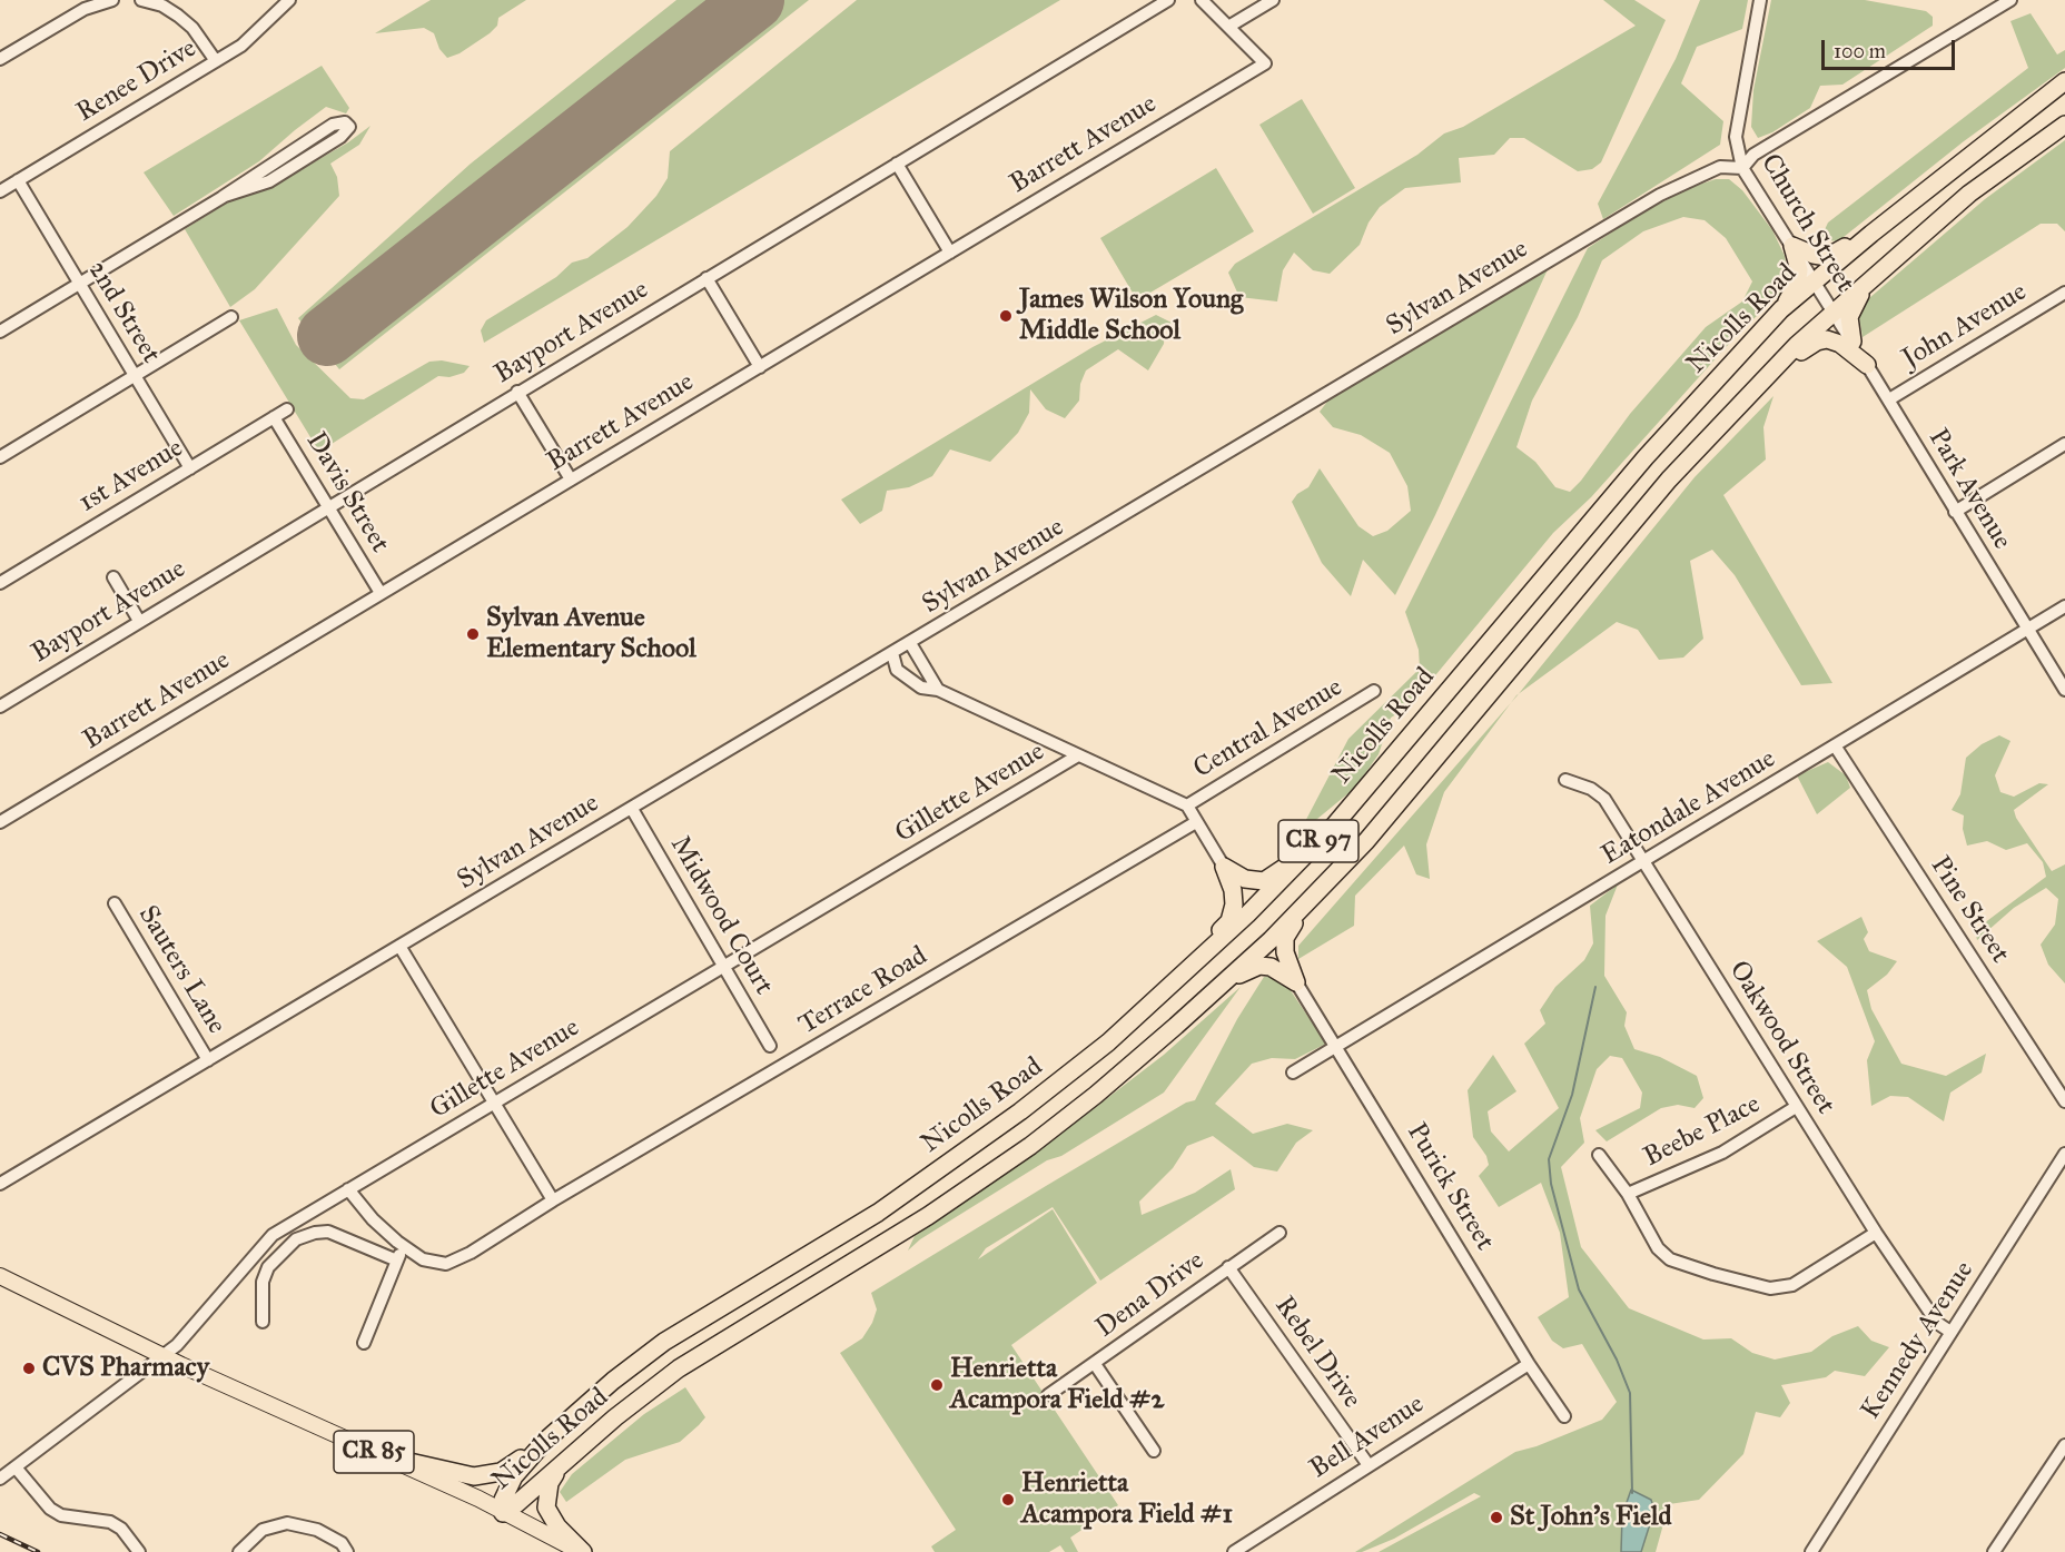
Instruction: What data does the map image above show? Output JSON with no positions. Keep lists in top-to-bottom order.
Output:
{
  "streets": {
    "highway": ["Nicolls Road", "CR 97"],
    "main road": ["CR 85"],
    "street": [
      "Renee Drive",
      "Barrett Avenue",
      "Church Street",
      "Sylvan Avenue",
      "2nd Street",
      "John Avenue",
      "Bayport Avenue",
      "1st Avenue",
      "Park Avenue",
      "Davis Street",
      "Central Avenue",
      "Gillette Avenue",
      "Eatondale Avenue",
      "Pine Street",
      "Midwood Court",
      "Sauters Lane",
      "Terrace Road",
      "Oakwood Street",
      "Beebe Place",
      "Purick Street",
      "Dena Drive",
      "Kennedy Avenue",
      "Rebel Drive",
      "Bell Avenue"
    ]
  },
  "crossings": [
    ["Renee Drive", "2nd Street"],
    ["Barrett Avenue", "Davis Street"],
    ["Church Street", "Sylvan Avenue"],
    ["Church Street", "Nicolls Road"],
    ["Church Street", "Park Avenue"],
    ["Sylvan Avenue", "Midwood Court"],
    ["Sylvan Avenue", "Sauters Lane"],
    ["2nd Street", "1st Avenue"],
    ["Nicolls Road", "Park Avenue"],
    ["Nicolls Road", "CR 85"],
    ["John Avenue", "Park Avenue"],
    ["Bayport Avenue", "Davis Street"],
    ["1st Avenue", "Davis Street"],
    ["Park Avenue", "Eatondale Avenue"],
    ["Gillette Avenue", "Midwood Court"],
    ["Gillette Avenue", "Terrace Road"],
    ["Gillette Avenue", "CR 85"],
    ["Eatondale Avenue", "Pine Street"],
    ["Eatondale Avenue", "Oakwood Street"],
    ["Eatondale Avenue", "Purick Street"],
    ["Oakwood Street", "Beebe Place"],
    ["Oakwood Street", "Kennedy Avenue"],
    ["Purick Street", "Bell Avenue"],
    ["Dena Drive", "Rebel Drive"],
    ["Rebel Drive", "Bell Avenue"]
  ],
  "places": [
    "James Wilson Young Middle School",
    "Sylvan Avenue Elementary School",
    "CVS Pharmacy",
    "Henrietta Acampora Field #2",
    "Henrietta Acampora Field #1",
    "St John's Field"
  ],
  "scale_bar": "100 m"
}
